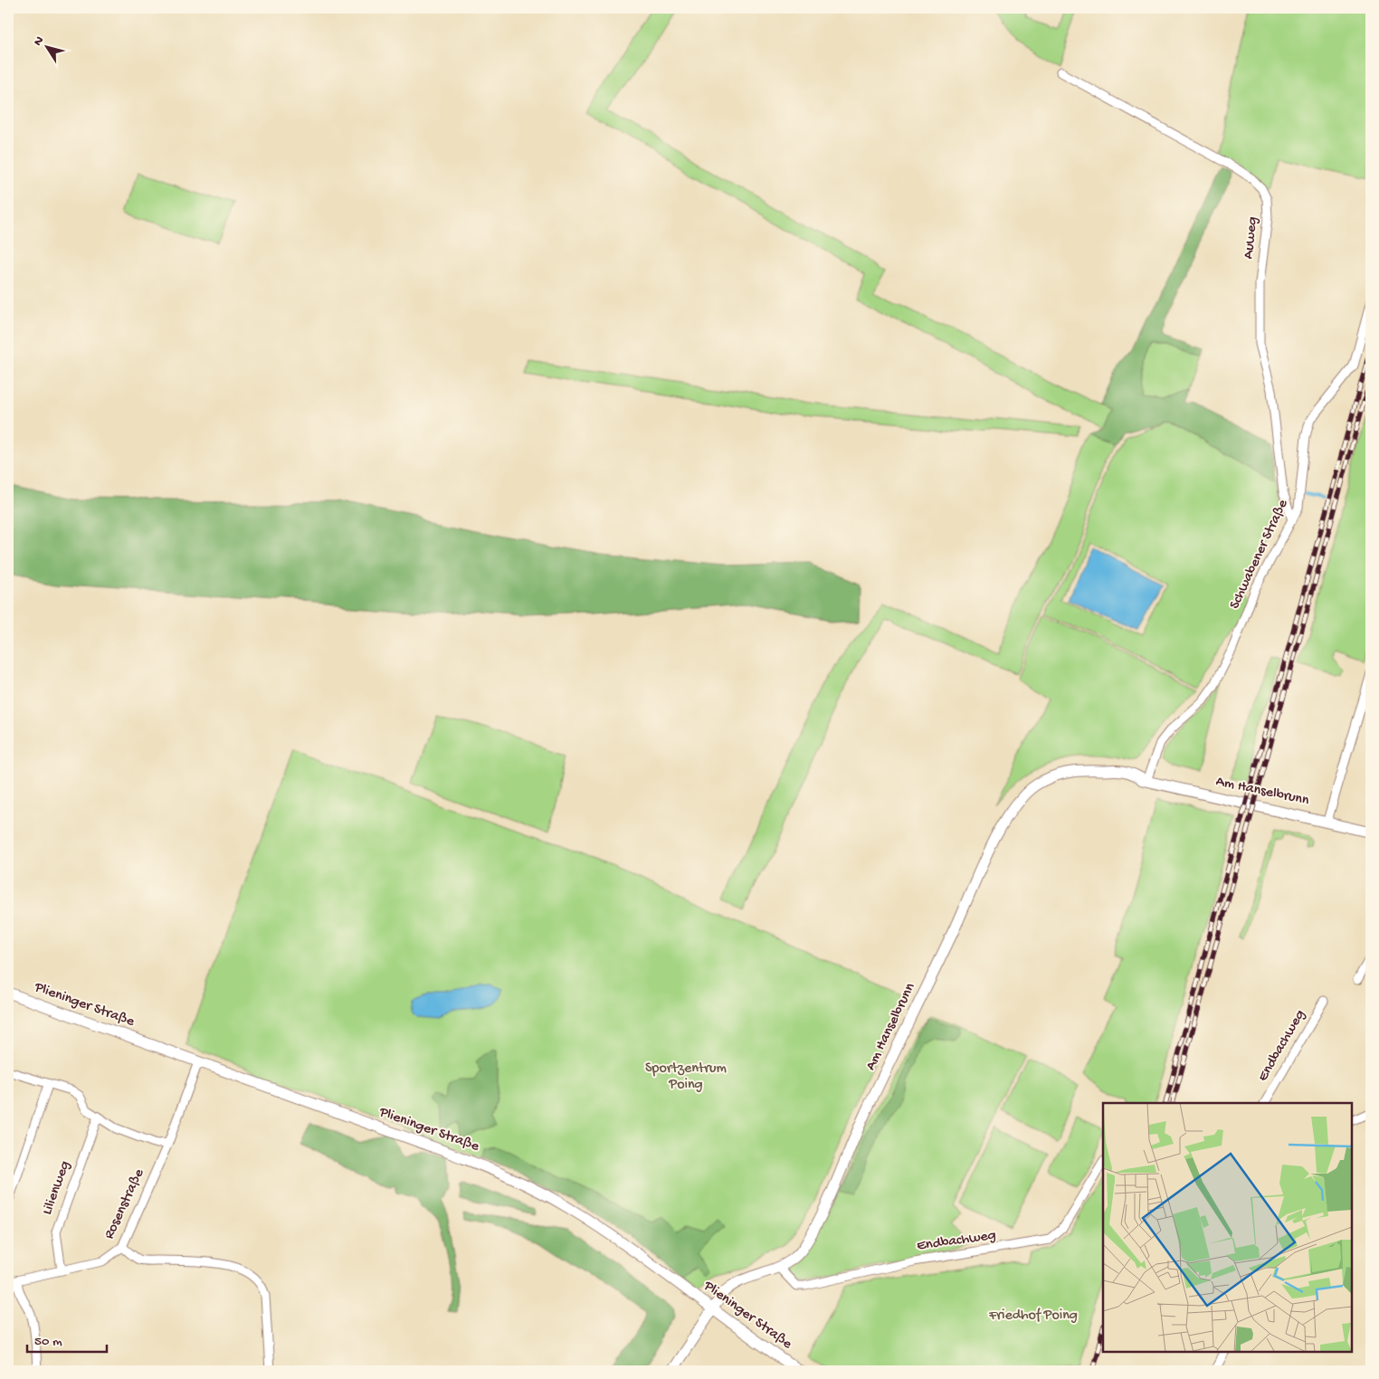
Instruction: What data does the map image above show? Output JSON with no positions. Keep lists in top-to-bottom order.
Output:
{
  "streets": {
    "street": [
      "Auweg",
      "Schwabener Straße",
      "Am Hanselbrunn",
      "Plieninger Straße",
      "Endbachweg",
      "Lilienweg",
      "Rosenstraße"
    ]
  },
  "crossings": [
    ["Auweg", "Schwabener Straße"],
    ["Schwabener Straße", "Am Hanselbrunn"],
    ["Am Hanselbrunn", "Plieninger Straße"],
    ["Am Hanselbrunn", "Endbachweg"],
    ["Plieninger Straße", "Rosenstraße"],
    ["Lilienweg", "Rosenstraße"]
  ],
  "parks": ["Sportzentrum Poing", "Friedhof Poing"],
  "scale_bar": "50 m",
  "north": "top left"
}
